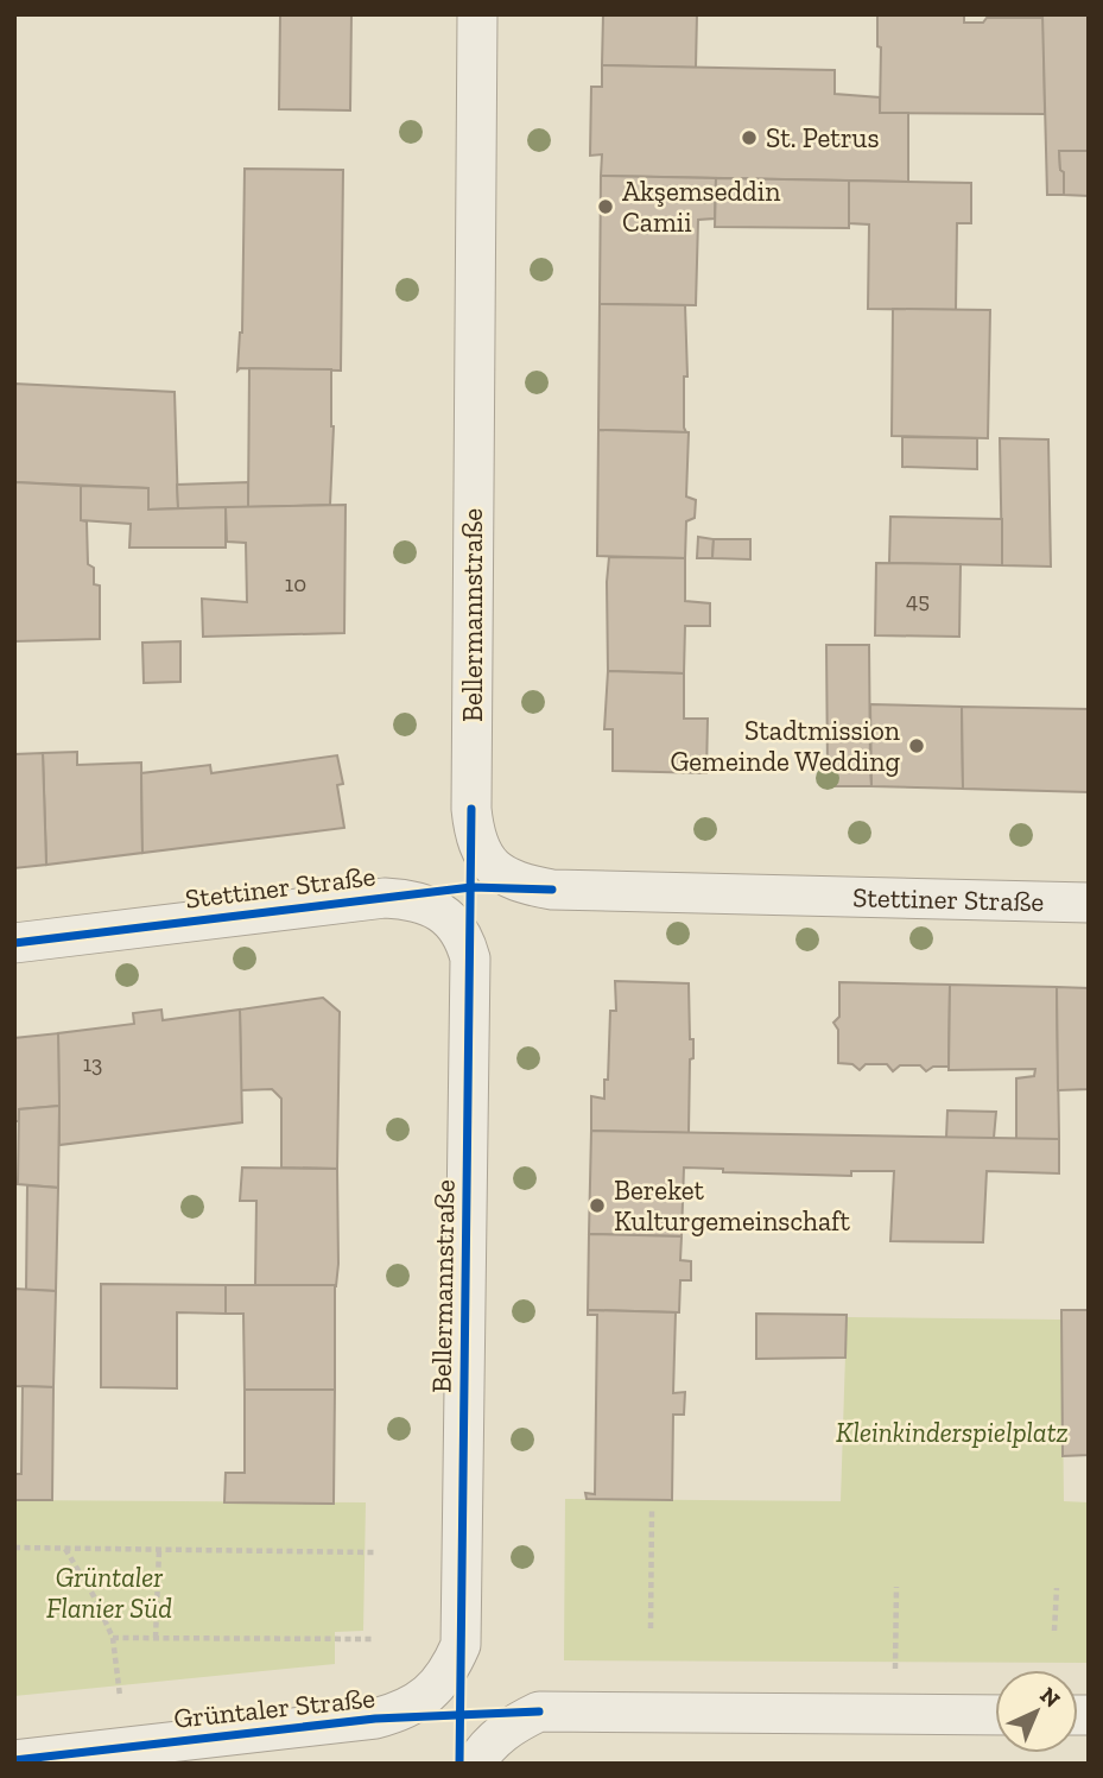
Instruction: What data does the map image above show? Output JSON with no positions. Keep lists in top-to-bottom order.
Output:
{
  "streets": {
    "street": ["Bellermannstraße", "Stettiner Straße", "Grüntaler Straße"]
  },
  "crossings": [
    ["Bellermannstraße", "Stettiner Straße"],
    ["Bellermannstraße", "Grüntaler Straße"]
  ],
  "parks": ["Kleinkinderspielplatz", "Grüntaler Flanier Süd"],
  "places": [
    "St. Petrus",
    "Akşemseddin Camii",
    "Stadtmission Gemeinde Wedding",
    "Bereket Kulturgemeinschaft"
  ],
  "house_numbers": ["10", "45", "13"],
  "north": "top right"
}
